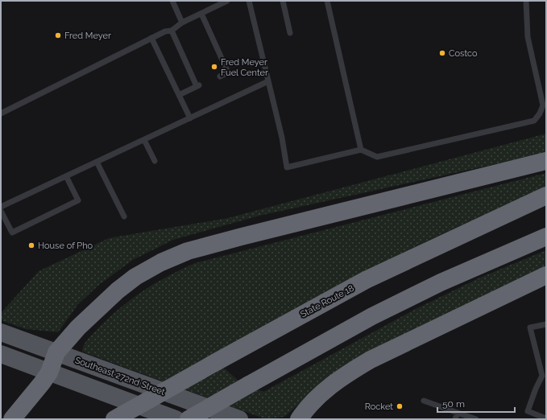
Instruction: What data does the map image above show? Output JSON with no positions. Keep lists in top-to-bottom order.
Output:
{
  "streets": {
    "highway": ["State Route 18"],
    "main road": ["Southeast 272nd Street"]
  },
  "places": [
    "Fred Meyer",
    "Costco",
    "Fred Meyer Fuel Center",
    "House of Pho",
    "Rocket"
  ],
  "scale_bar": "50 m"
}
